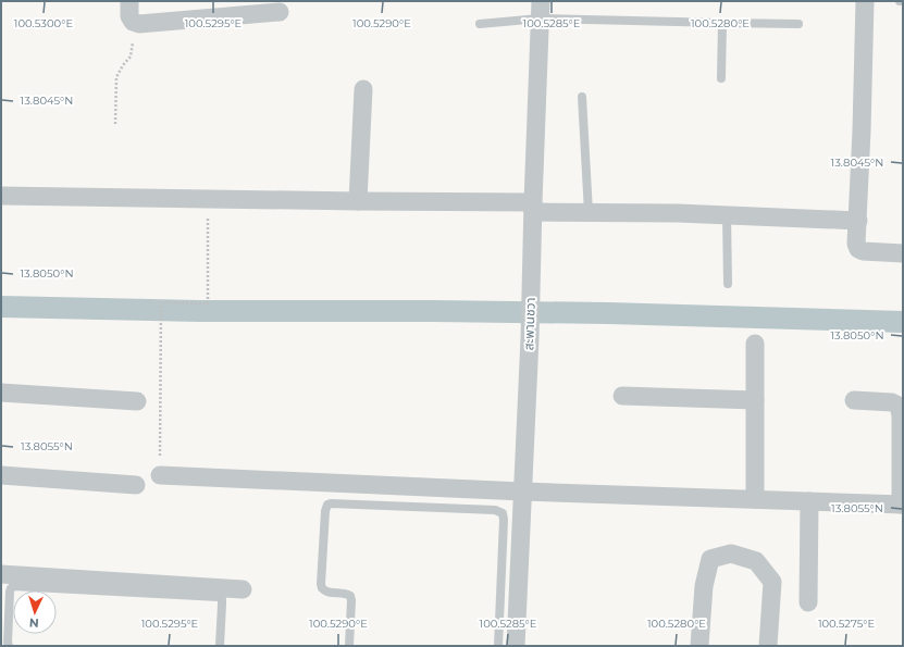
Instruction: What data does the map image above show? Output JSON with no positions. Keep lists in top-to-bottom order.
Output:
{
  "streets": {
    "street": ["สะพานชวา"]
  },
  "north": "bottom",
  "coordinates": [
    "100.5300°E",
    "100.5295°E",
    "100.5290°E",
    "100.5285°E",
    "100.5280°E",
    "13.8045°N",
    "13.8050°N",
    "13.8055°N",
    "100.5275°E"
  ]
}
